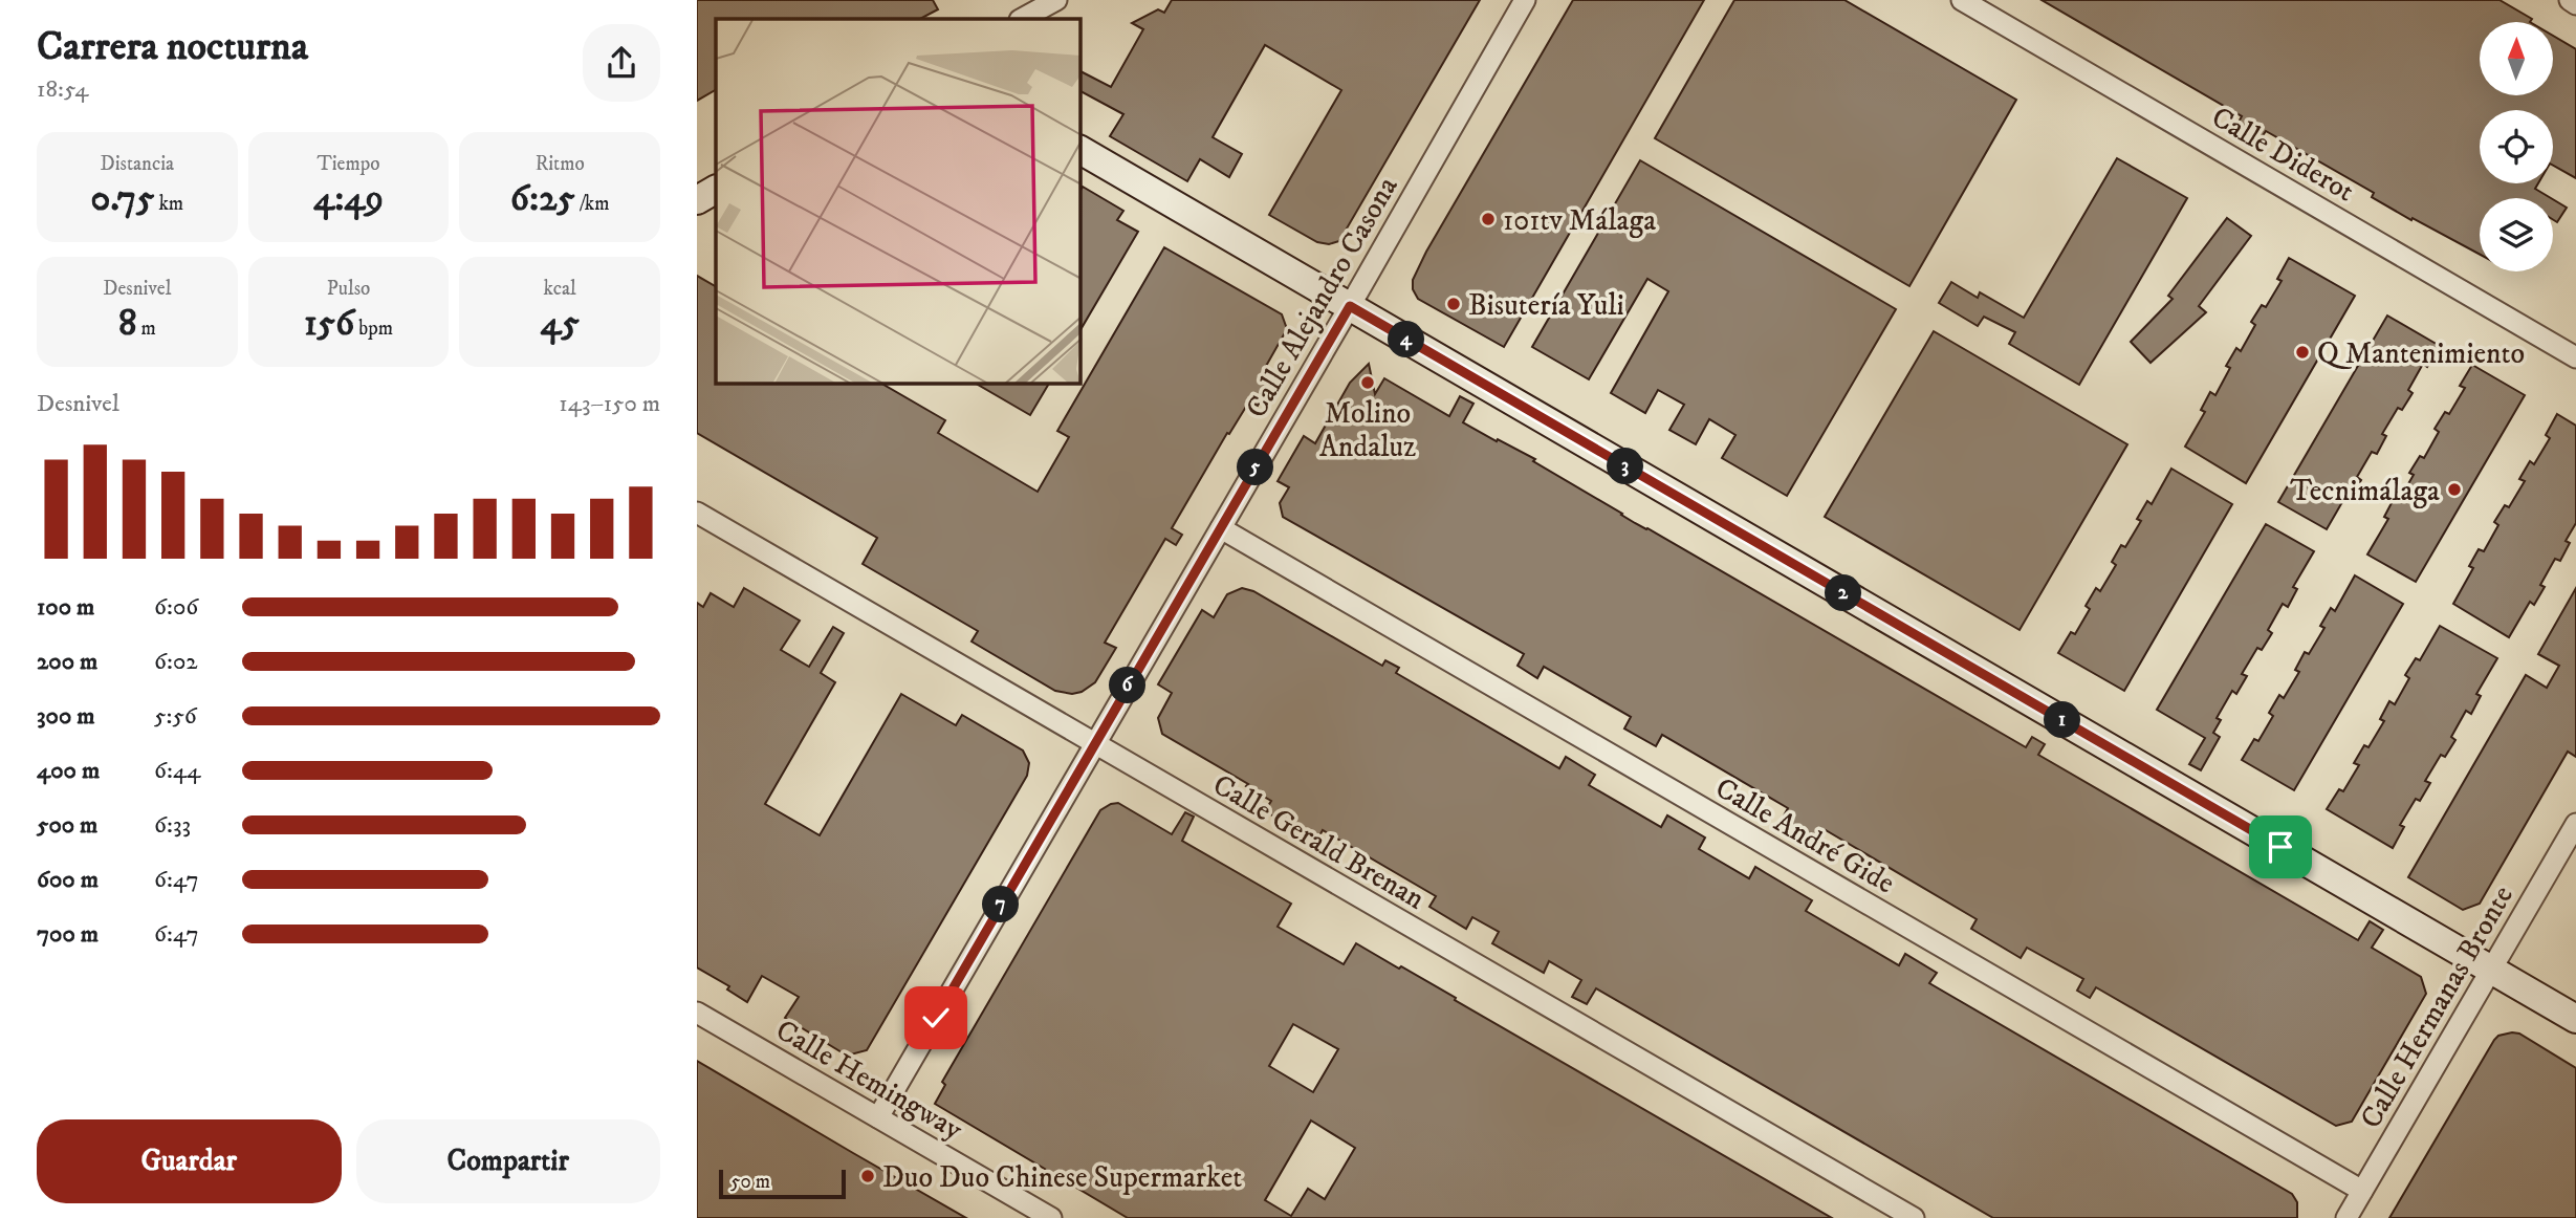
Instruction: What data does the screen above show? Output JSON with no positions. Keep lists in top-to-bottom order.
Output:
{
  "streets": {
    "street": [
      "Calle Diderot",
      "Calle Alejandro Casona",
      "Calle André Gide",
      "Calle Gerald Brenan",
      "Calle Hermanas Bronte",
      "Calle Hemingway"
    ]
  },
  "crossings": [
    ["Calle Alejandro Casona", "Calle André Gide"],
    ["Calle Alejandro Casona", "Calle Gerald Brenan"],
    ["Calle Alejandro Casona", "Calle Hemingway"],
    ["Calle André Gide", "Calle Hermanas Bronte"]
  ],
  "places": [
    "101tv Málaga",
    "Bisutería Yuli",
    "Q Mantenimiento",
    "Molino Andaluz",
    "Tecnimálaga",
    "Duo Duo Chinese Supermarket"
  ],
  "scale_bar": "50 m",
  "north": "top",
  "page": {
    "heading": ["Carrera nocturna", "18:54"],
    "stats": [
      ["Distancia", "0.75 km"],
      ["Tiempo", "4:49"],
      ["Ritmo", "6:25 /km"],
      ["Desnivel", "8 m"],
      ["Pulso", "156 bpm"],
      ["kcal", "45"]
    ],
    "pins": [
      "4",
      "3",
      "5",
      "2",
      "6",
      "1",
      "7"
    ],
    "chart": ["Desnivel", "143–150 m"],
    "list": [
      {
        "name": "100 m",
        "note": "6:06"
      },
      {
        "name": "200 m",
        "note": "6:02"
      },
      {
        "name": "300 m",
        "note": "5:56"
      },
      {
        "name": "400 m",
        "note": "6:44"
      },
      {
        "name": "500 m",
        "note": "6:33"
      },
      {
        "name": "600 m",
        "note": "6:47"
      },
      {
        "name": "700 m",
        "note": "6:47"
      }
    ],
    "buttons": ["Guardar", "Compartir"],
    "scale": "50 m"
  }
}
